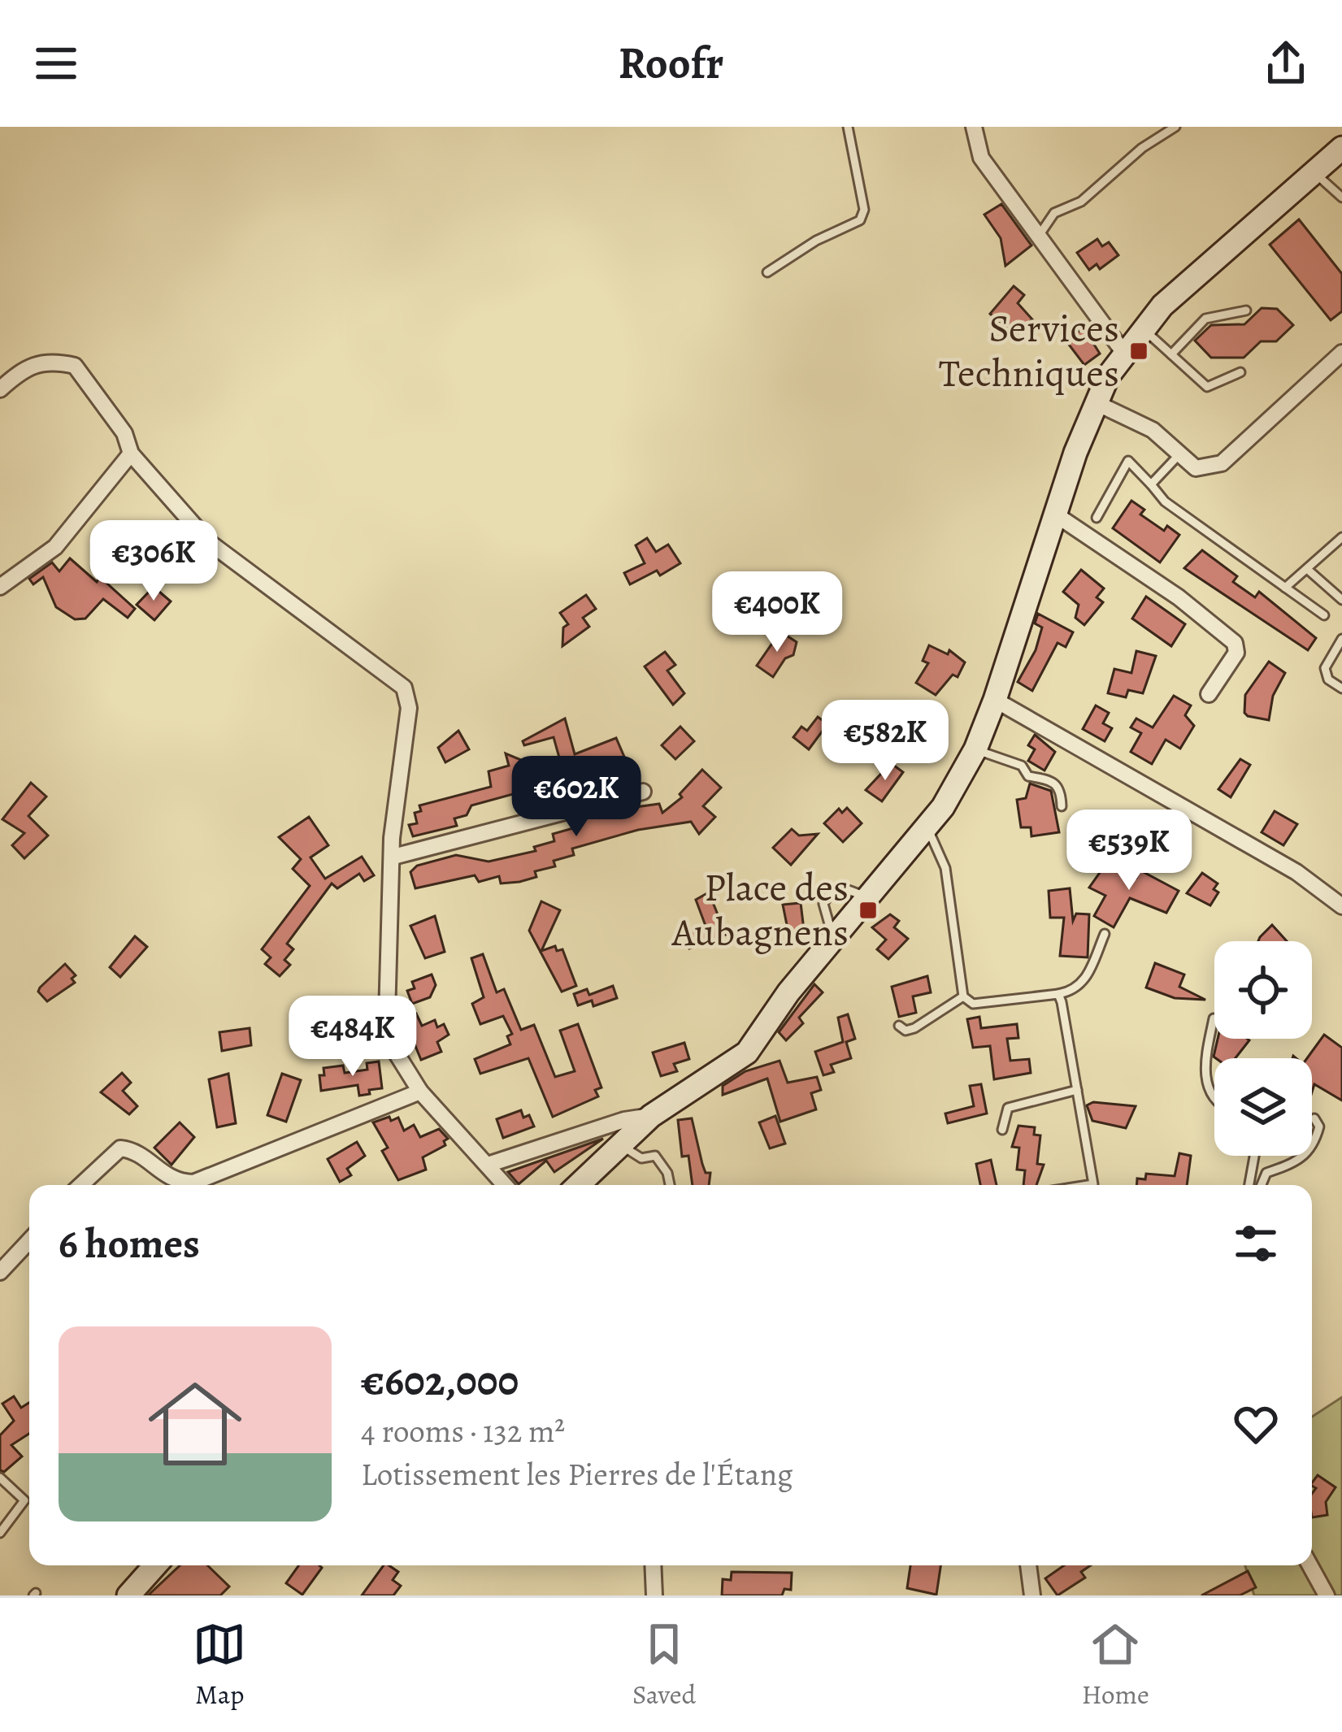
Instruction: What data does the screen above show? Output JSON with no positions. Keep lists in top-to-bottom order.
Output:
{
  "places": {
    "transit": ["Services Techniques", "Place des Aubagnens"]
  },
  "page": {
    "header": "Roofr",
    "price": [
      "€306K",
      "€400K",
      "€582K",
      "€602K",
      "€539K",
      "€484K"
    ],
    "heading": "6 homes",
    "list": [
      {
        "name": "€602,000",
        "note": "4 rooms · 132 m² · Lotissement les Pierres de l'Étang"
      }
    ],
    "tabs": ["Map", "Saved", "Home"]
  }
}
